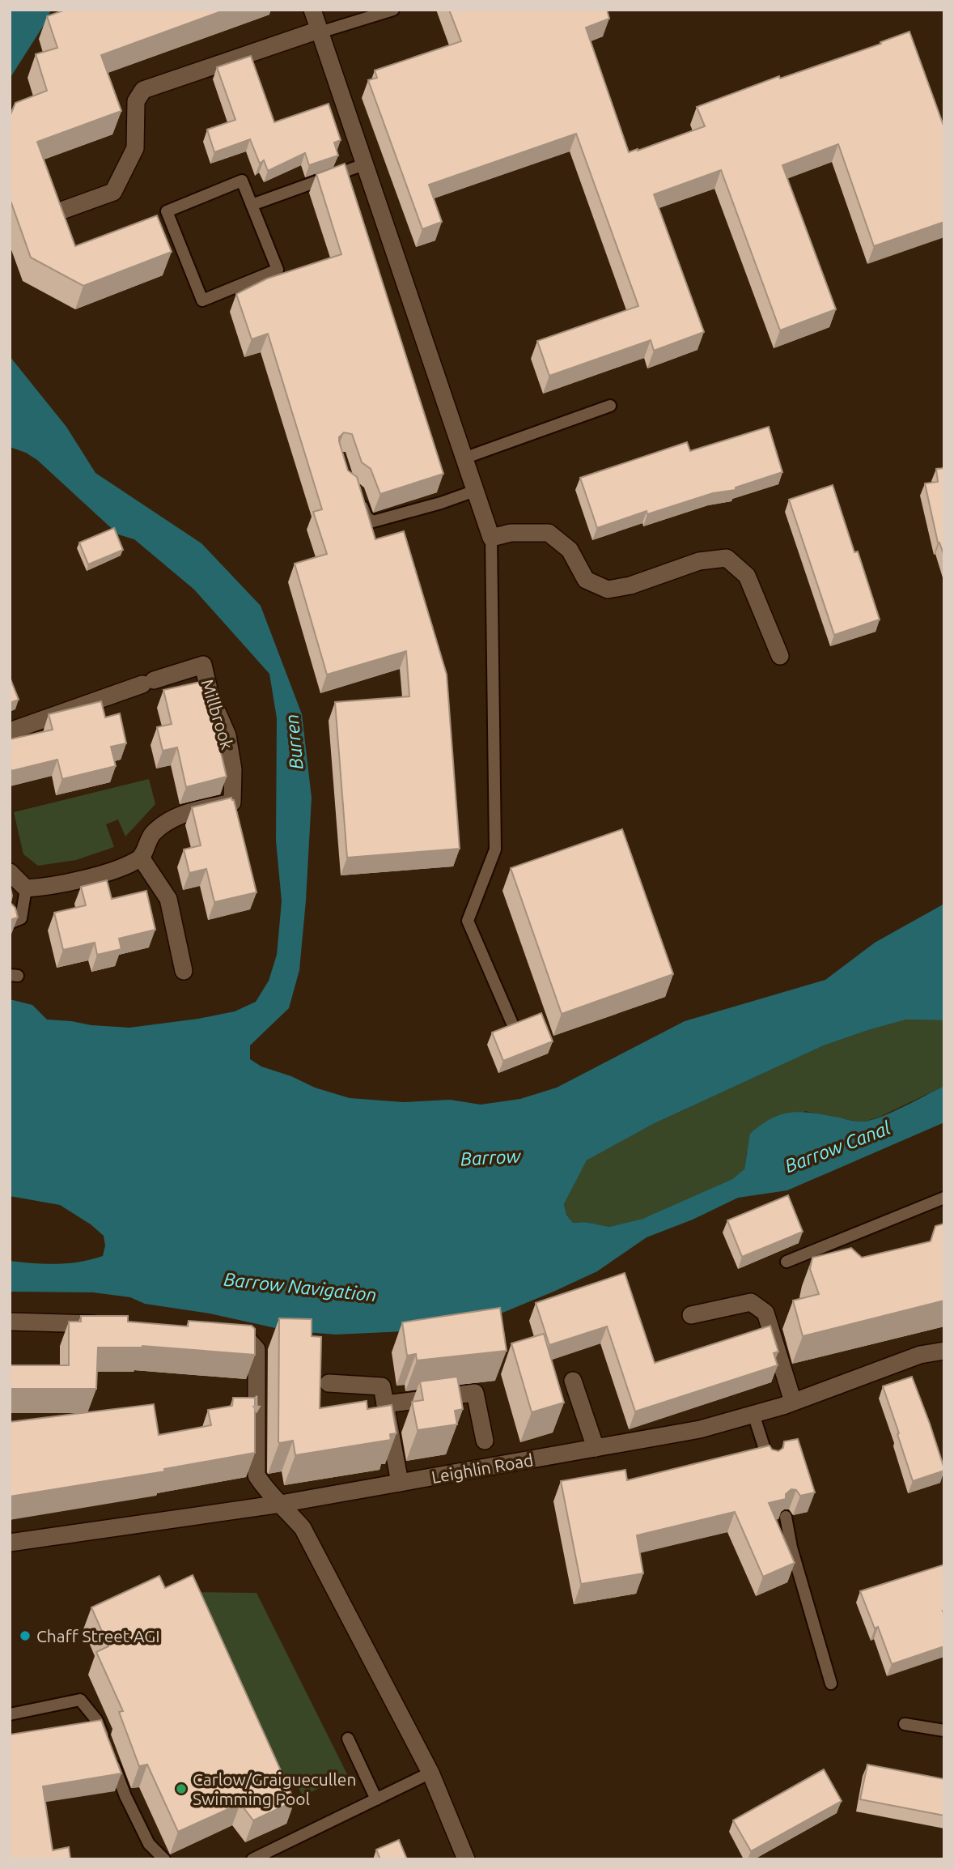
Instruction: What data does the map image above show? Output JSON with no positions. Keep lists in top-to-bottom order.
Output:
{
  "streets": {
    "street": ["Millbrook", "Leighlin Road"]
  },
  "water": [
    "Burren",
    "Barrow Canal",
    "Barrow",
    "Barrow Navigation"
  ],
  "places": ["Chaff Street AGI", "Carlow/Graiguecullen Swimming Pool"]
}
